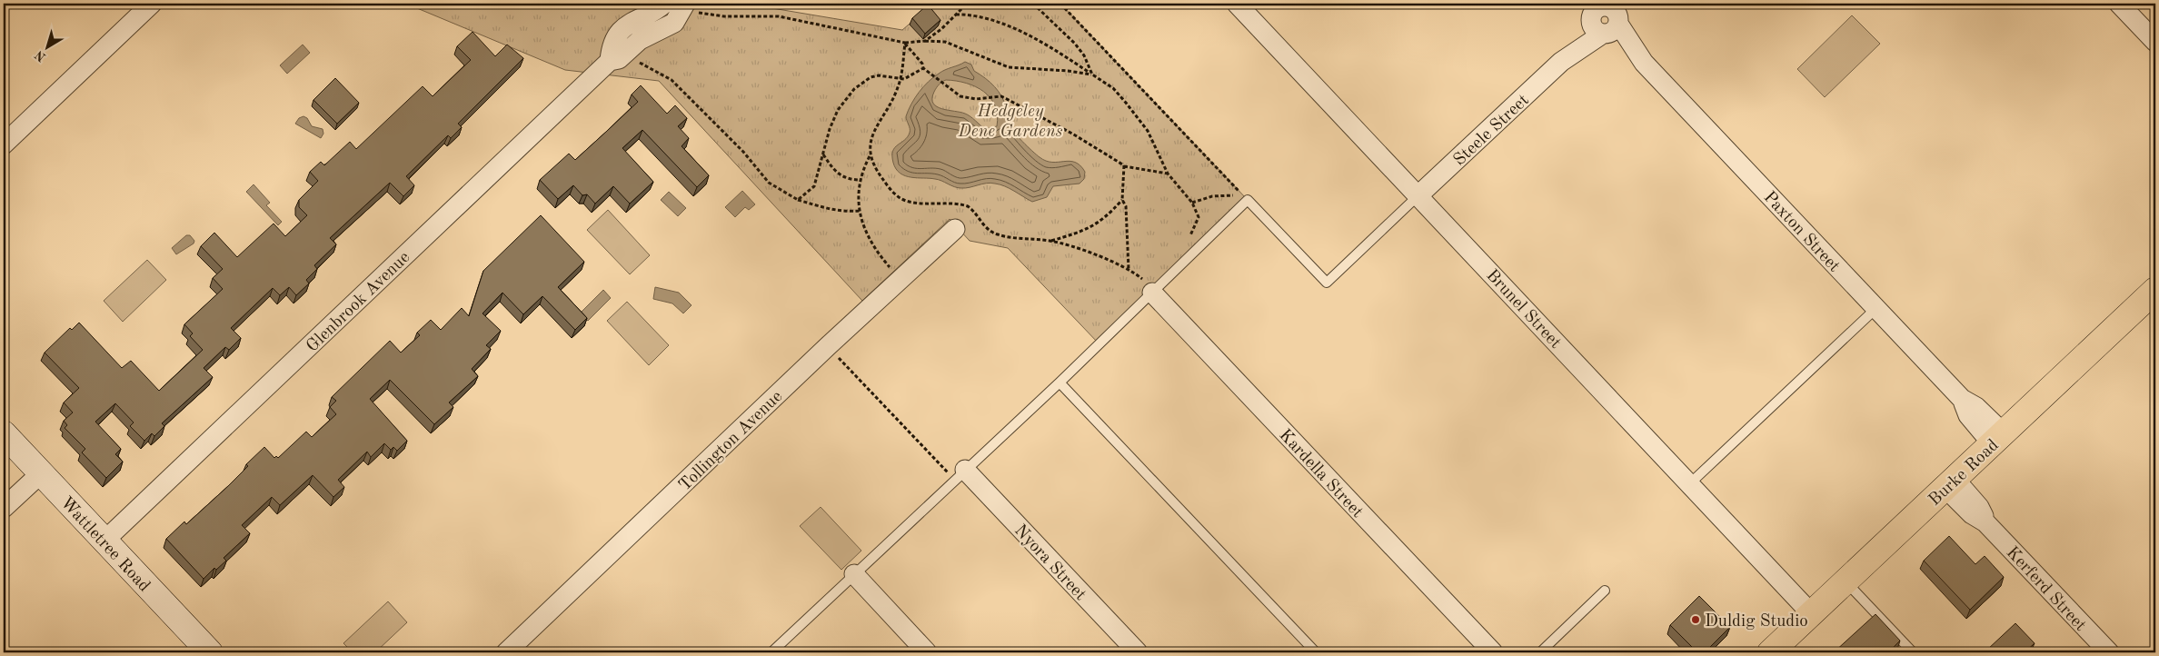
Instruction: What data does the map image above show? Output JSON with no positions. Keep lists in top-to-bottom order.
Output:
{
  "streets": {
    "main road": ["Burke Road", "Wattletree Road"],
    "street": [
      "Steele Street",
      "Paxton Street",
      "Glenbrook Avenue",
      "Brunel Street",
      "Tollington Avenue",
      "Kardella Street",
      "Nyora Street",
      "Kerferd Street"
    ]
  },
  "crossings": [
    ["Steele Street", "Paxton Street"],
    ["Steele Street", "Brunel Street"],
    ["Paxton Street", "Burke Road"],
    ["Glenbrook Avenue", "Wattletree Road"],
    ["Brunel Street", "Burke Road"],
    ["Burke Road", "Kerferd Street"]
  ],
  "parks": ["Hedgeley Dene Gardens"],
  "places": ["Duldig Studio"],
  "north": "bottom left"
}
